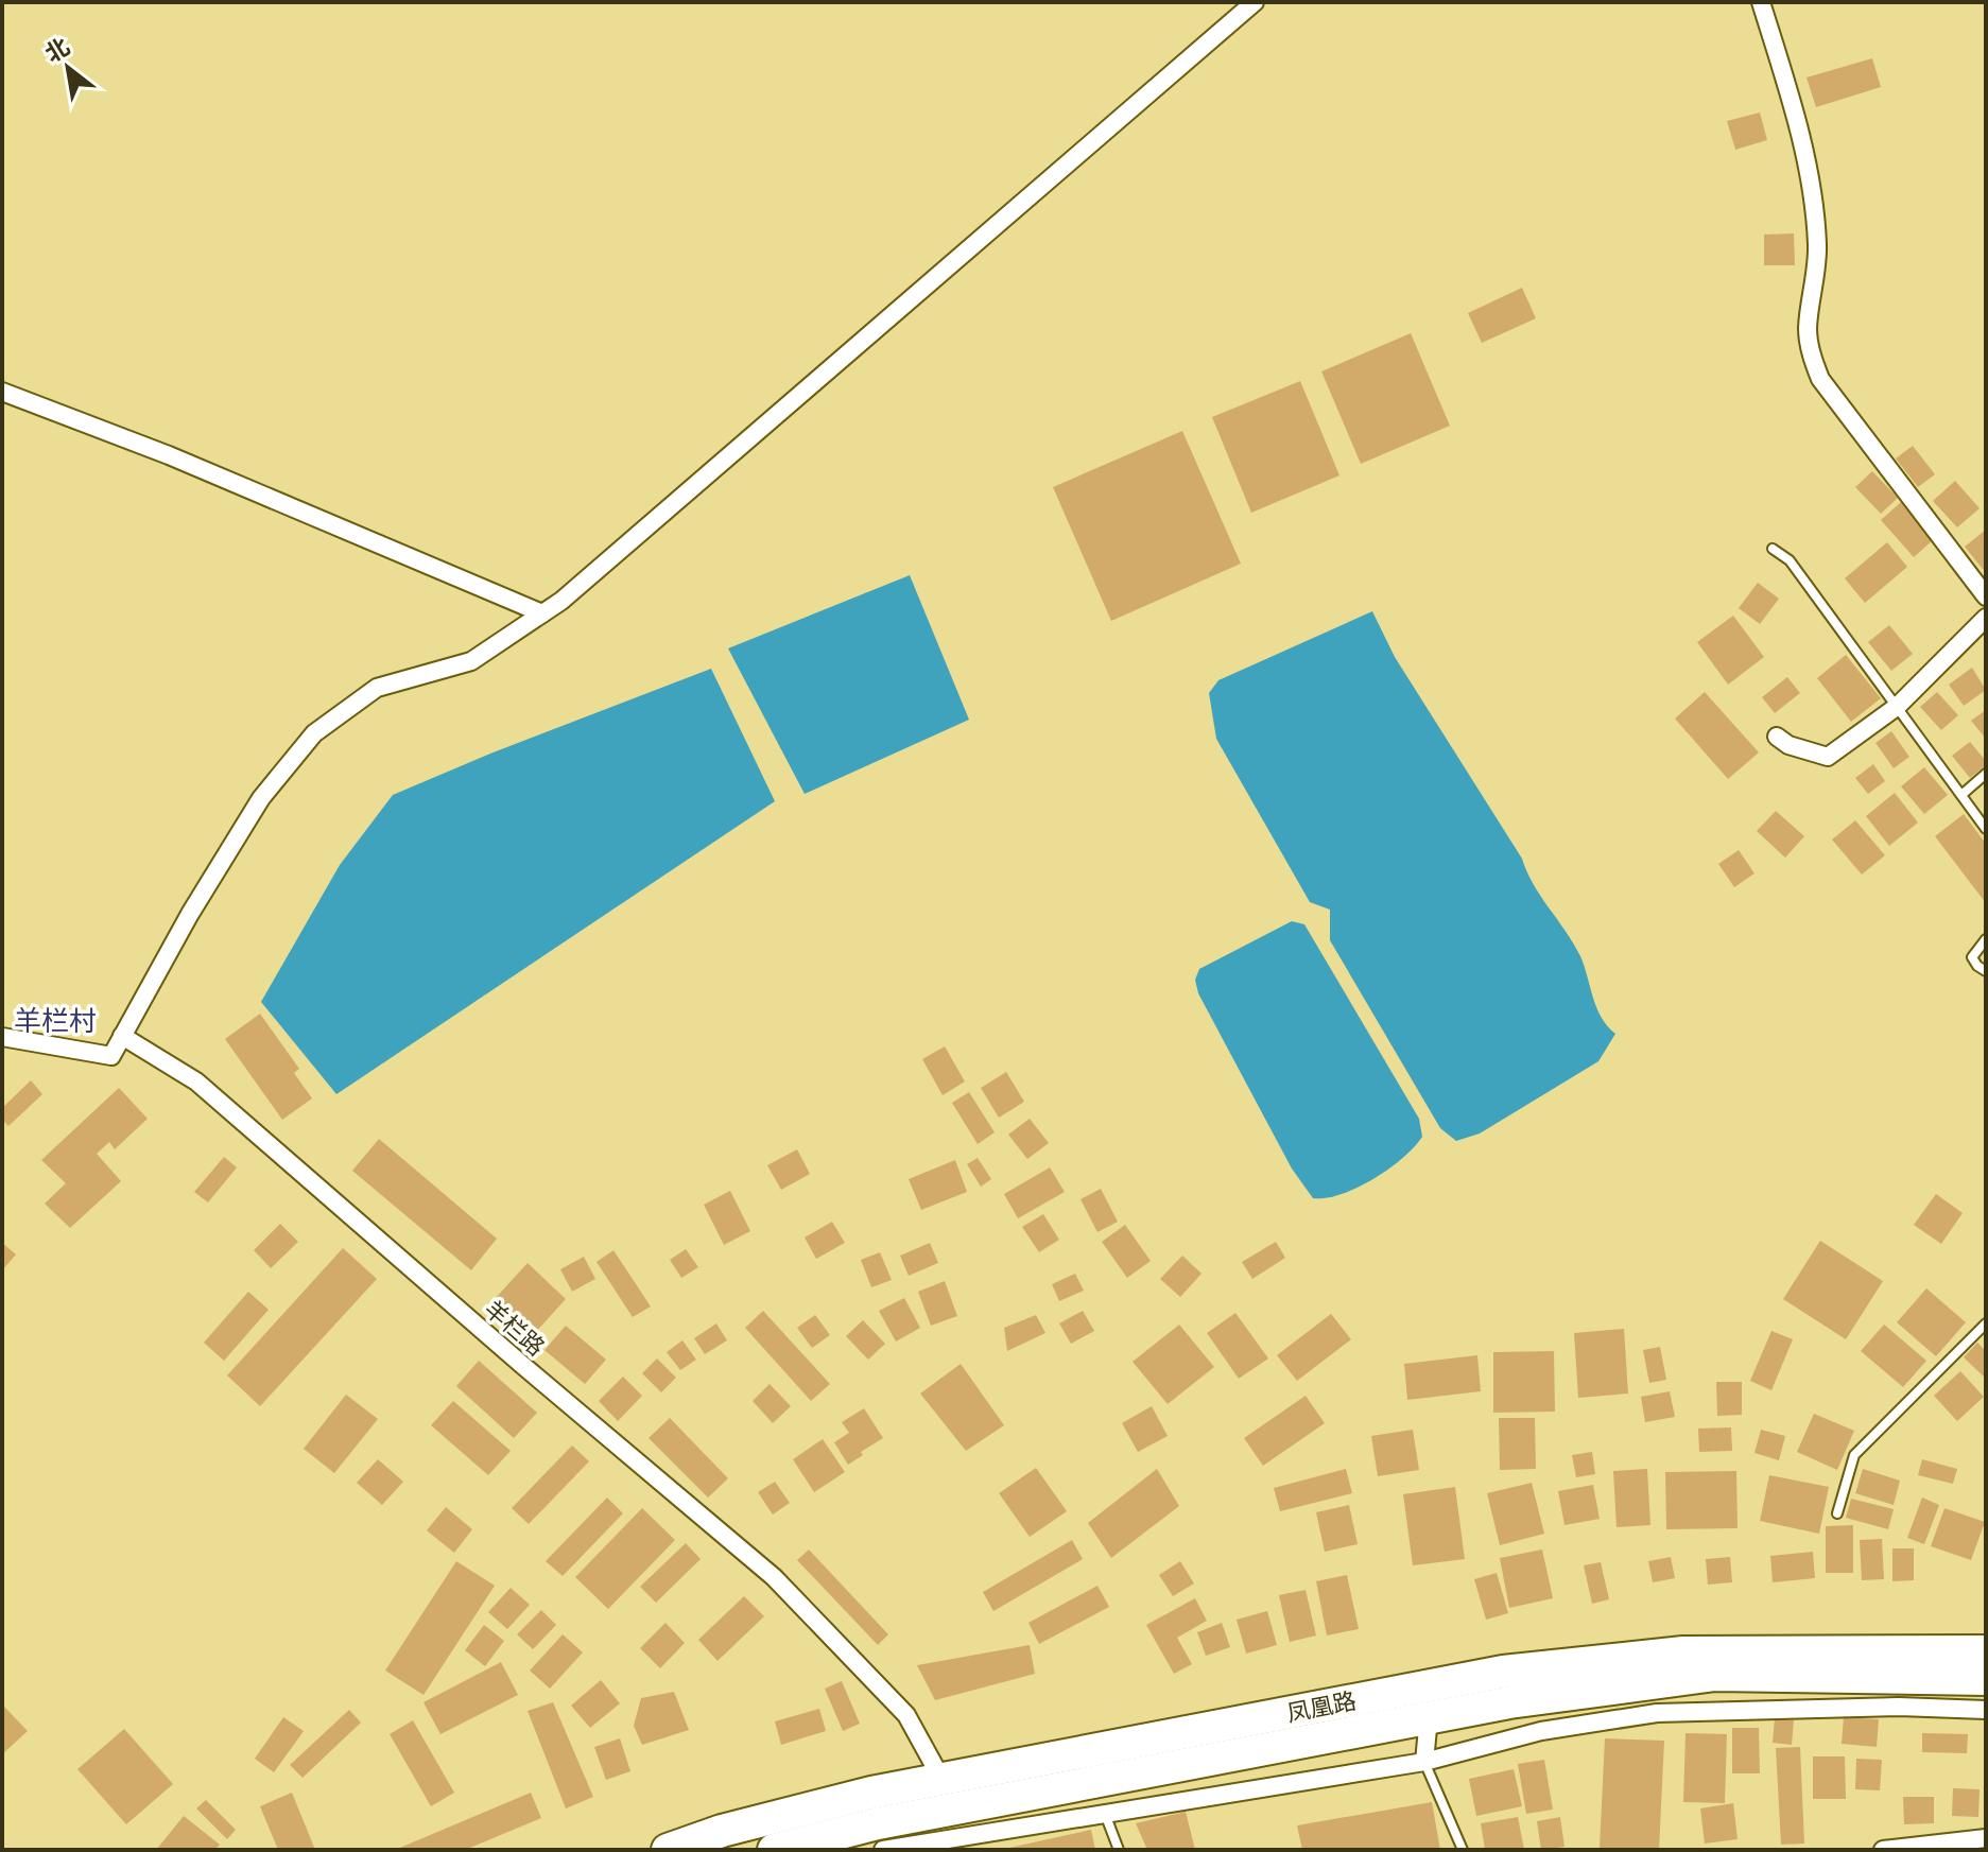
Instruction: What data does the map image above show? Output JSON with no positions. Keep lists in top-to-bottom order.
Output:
{
  "streets": {
    "highway": ["凤凰路"],
    "street": ["羊栏路"]
  },
  "crossings": [
    ["羊栏路", "凤凰路"]
  ],
  "districts": ["羊栏村"],
  "north": "top left"
}
